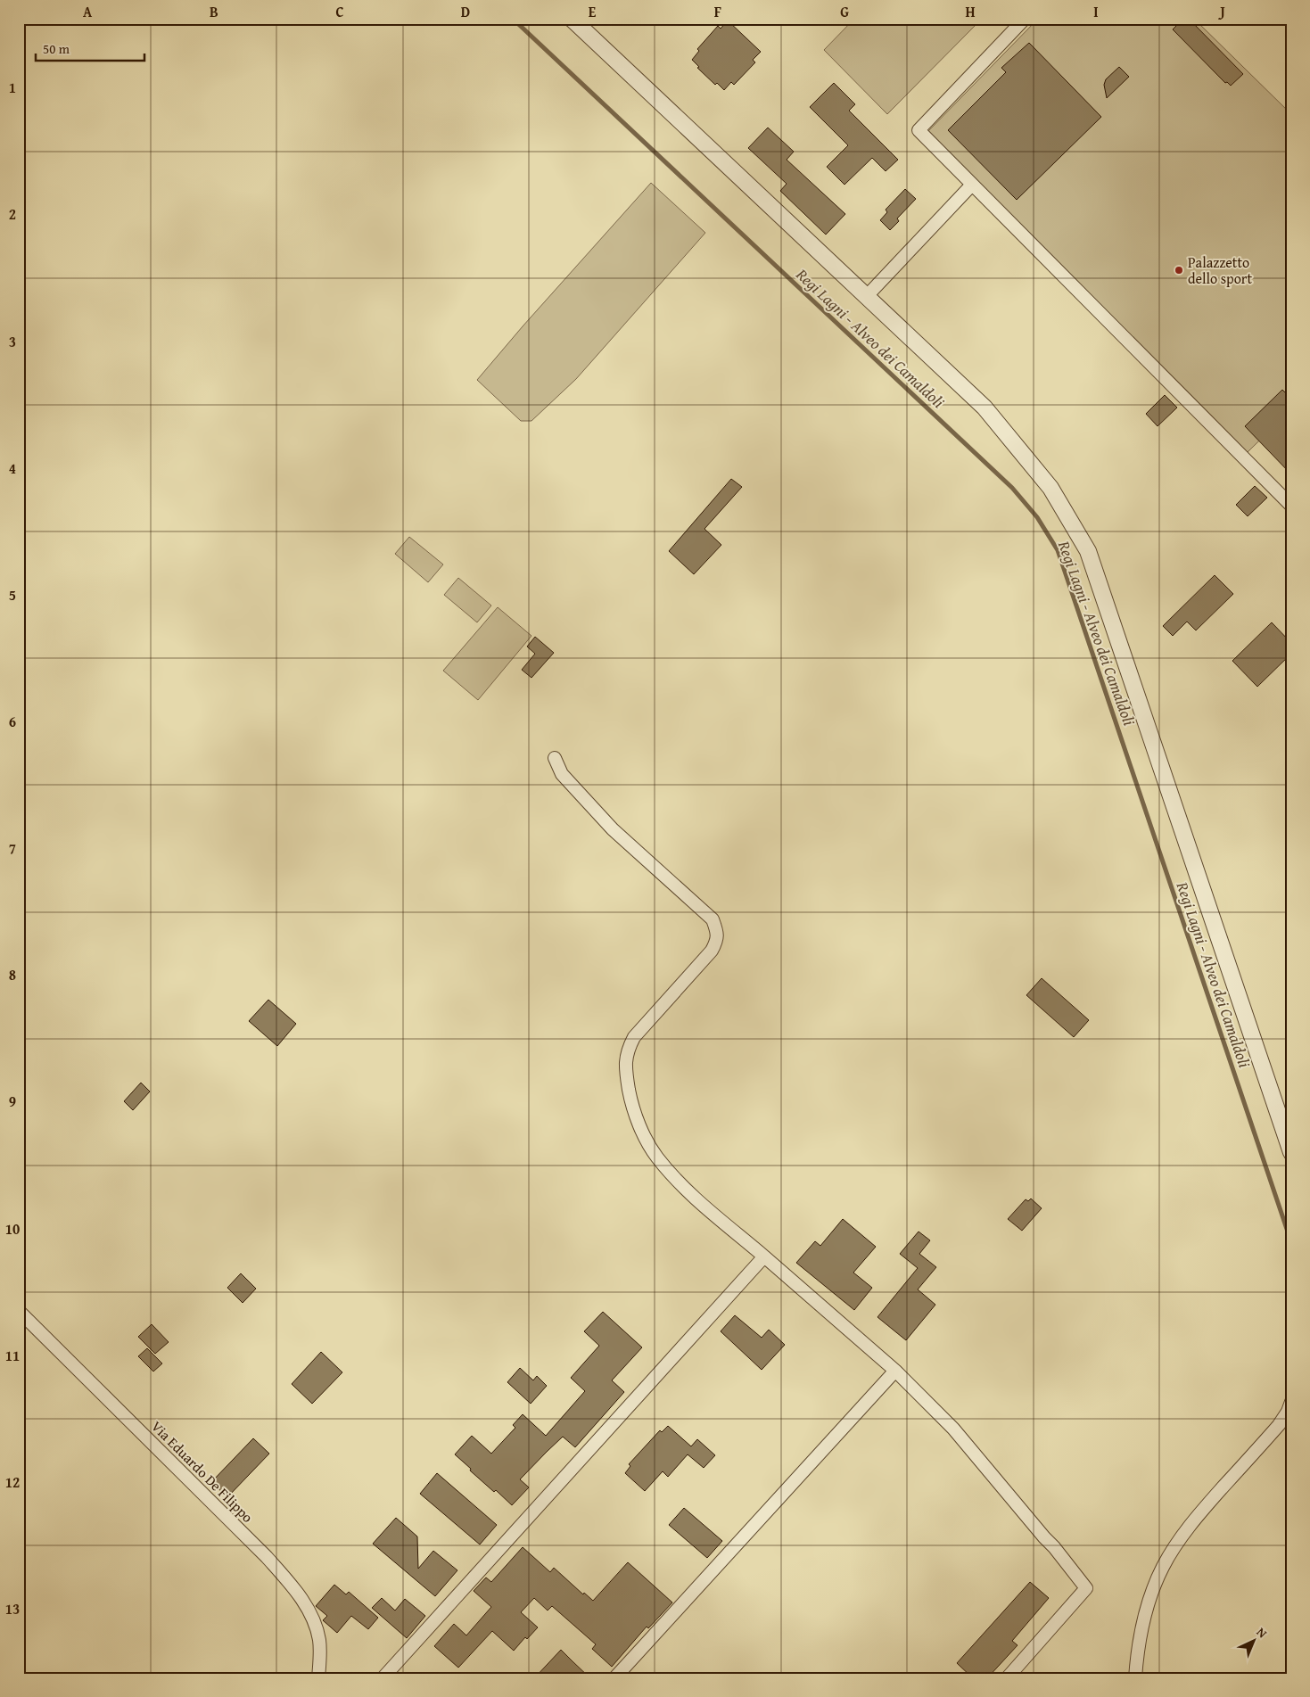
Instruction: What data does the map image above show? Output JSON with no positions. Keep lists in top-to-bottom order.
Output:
{
  "streets": {
    "street": ["Via Eduardo De Filippo"]
  },
  "water": ["Regi Lagni - Alveo dei Camaldoli"],
  "places": ["Palazzetto dello sport"],
  "scale_bar": "50 m",
  "north": "top right",
  "grid": {
    "columns": [
      "A",
      "B",
      "C",
      "D",
      "E",
      "F",
      "G",
      "H",
      "I",
      "J"
    ],
    "rows": [
      "1",
      "2",
      "3",
      "4",
      "5",
      "6",
      "7",
      "8",
      "9",
      "10",
      "11",
      "12",
      "13"
    ]
  }
}
